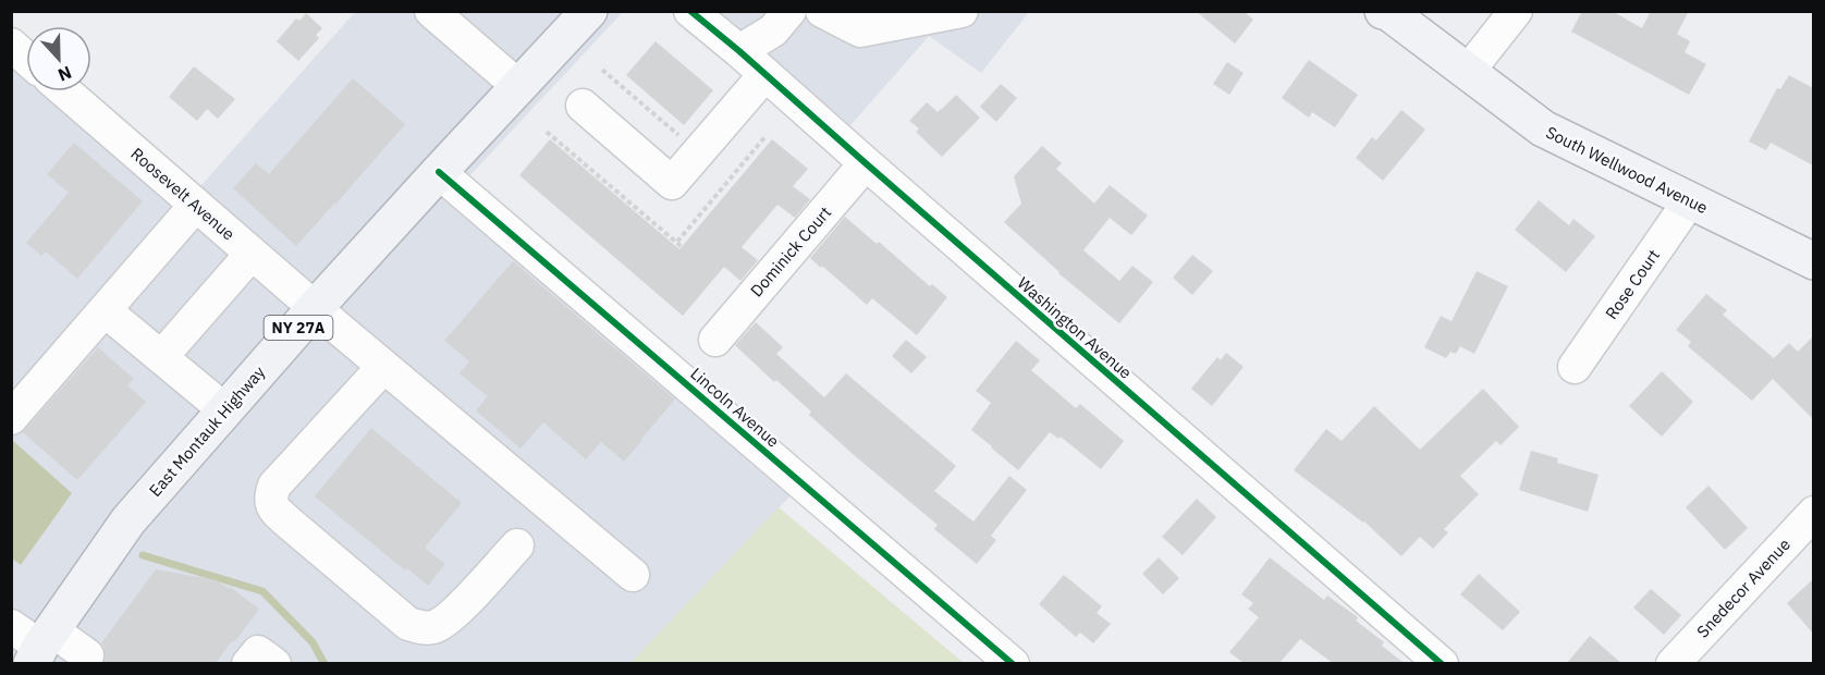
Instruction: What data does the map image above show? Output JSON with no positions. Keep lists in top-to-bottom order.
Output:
{
  "streets": {
    "main road": ["South Wellwood Avenue", "NY 27A", "East Montauk Highway"],
    "street": [
      "Roosevelt Avenue",
      "Dominick Court",
      "Rose Court",
      "Washington Avenue",
      "Lincoln Avenue",
      "Snedecor Avenue"
    ]
  },
  "crossings": [
    ["South Wellwood Avenue", "Rose Court"],
    ["Roosevelt Avenue", "East Montauk Highway"],
    ["Dominick Court", "Washington Avenue"],
    ["Lincoln Avenue", "East Montauk Highway"]
  ],
  "north": "bottom"
}
